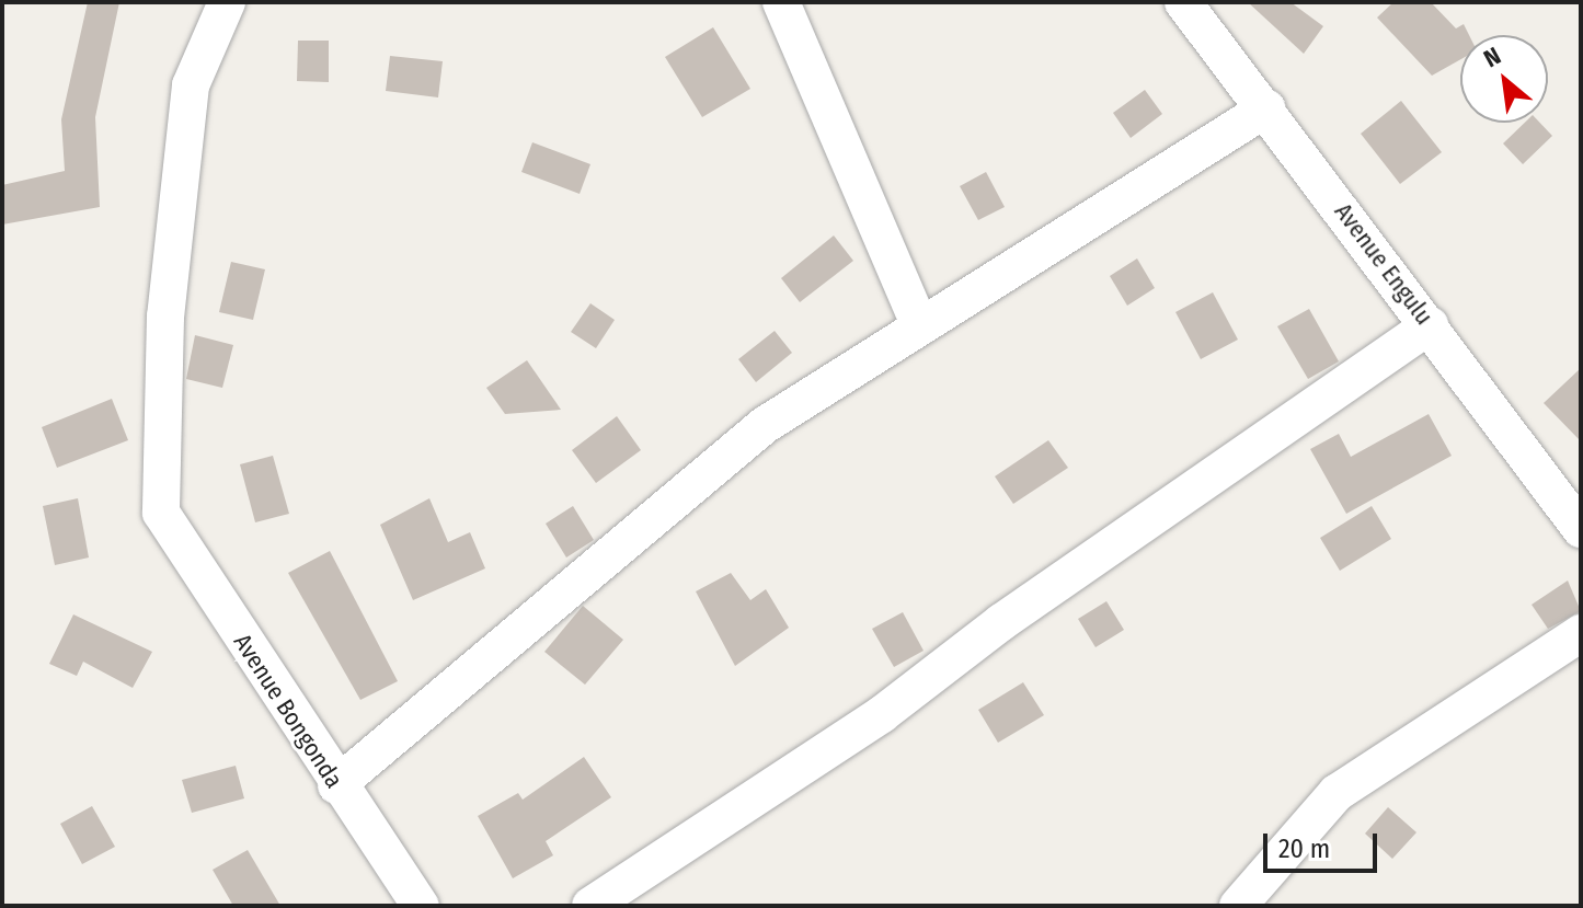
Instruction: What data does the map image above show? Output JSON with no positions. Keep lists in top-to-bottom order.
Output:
{
  "streets": {
    "street": ["Avenue Engulu", "Avenue Bongonda"]
  },
  "scale_bar": "20 m",
  "north": "top left"
}
